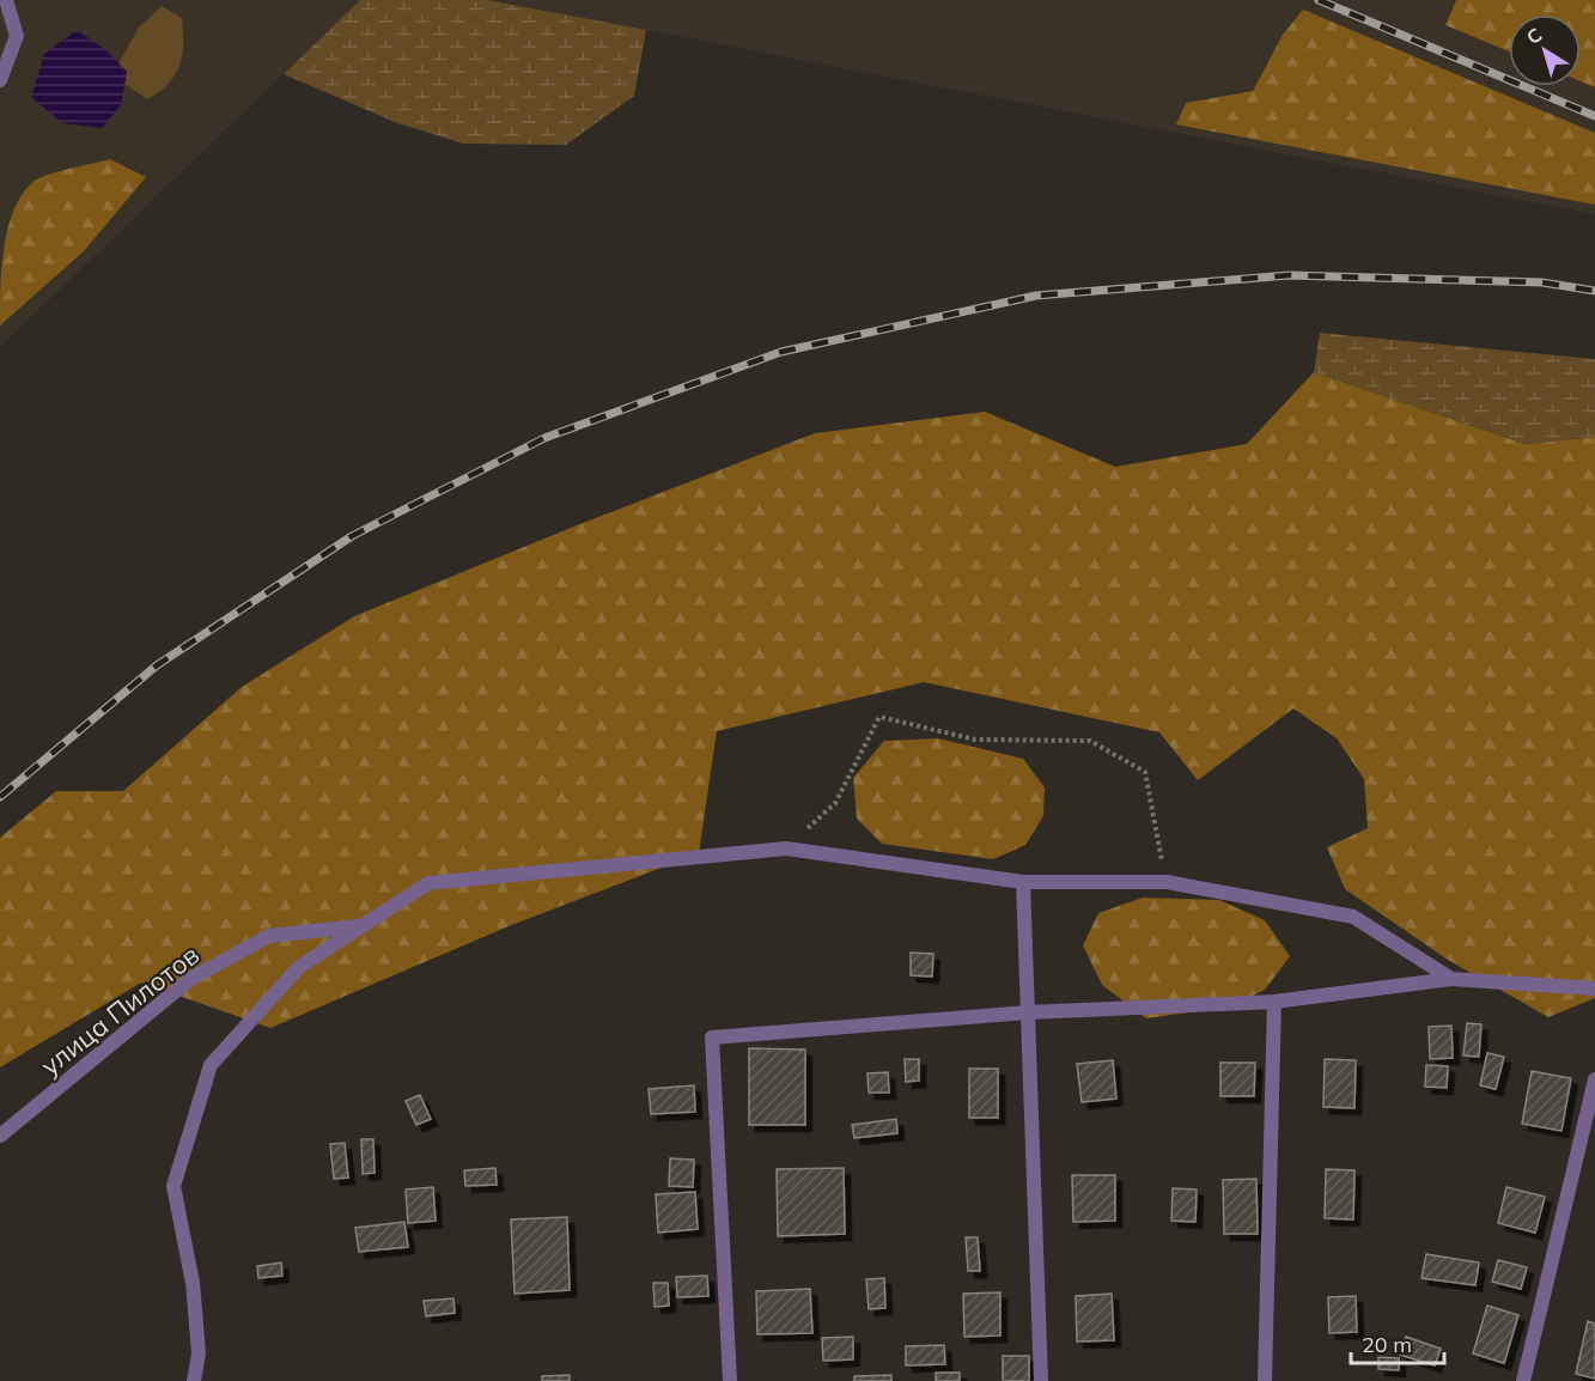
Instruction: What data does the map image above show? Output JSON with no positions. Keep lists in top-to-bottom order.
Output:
{
  "streets": {
    "street": ["улица Пилотов"]
  },
  "scale_bar": "20 m",
  "north": "top left"
}
